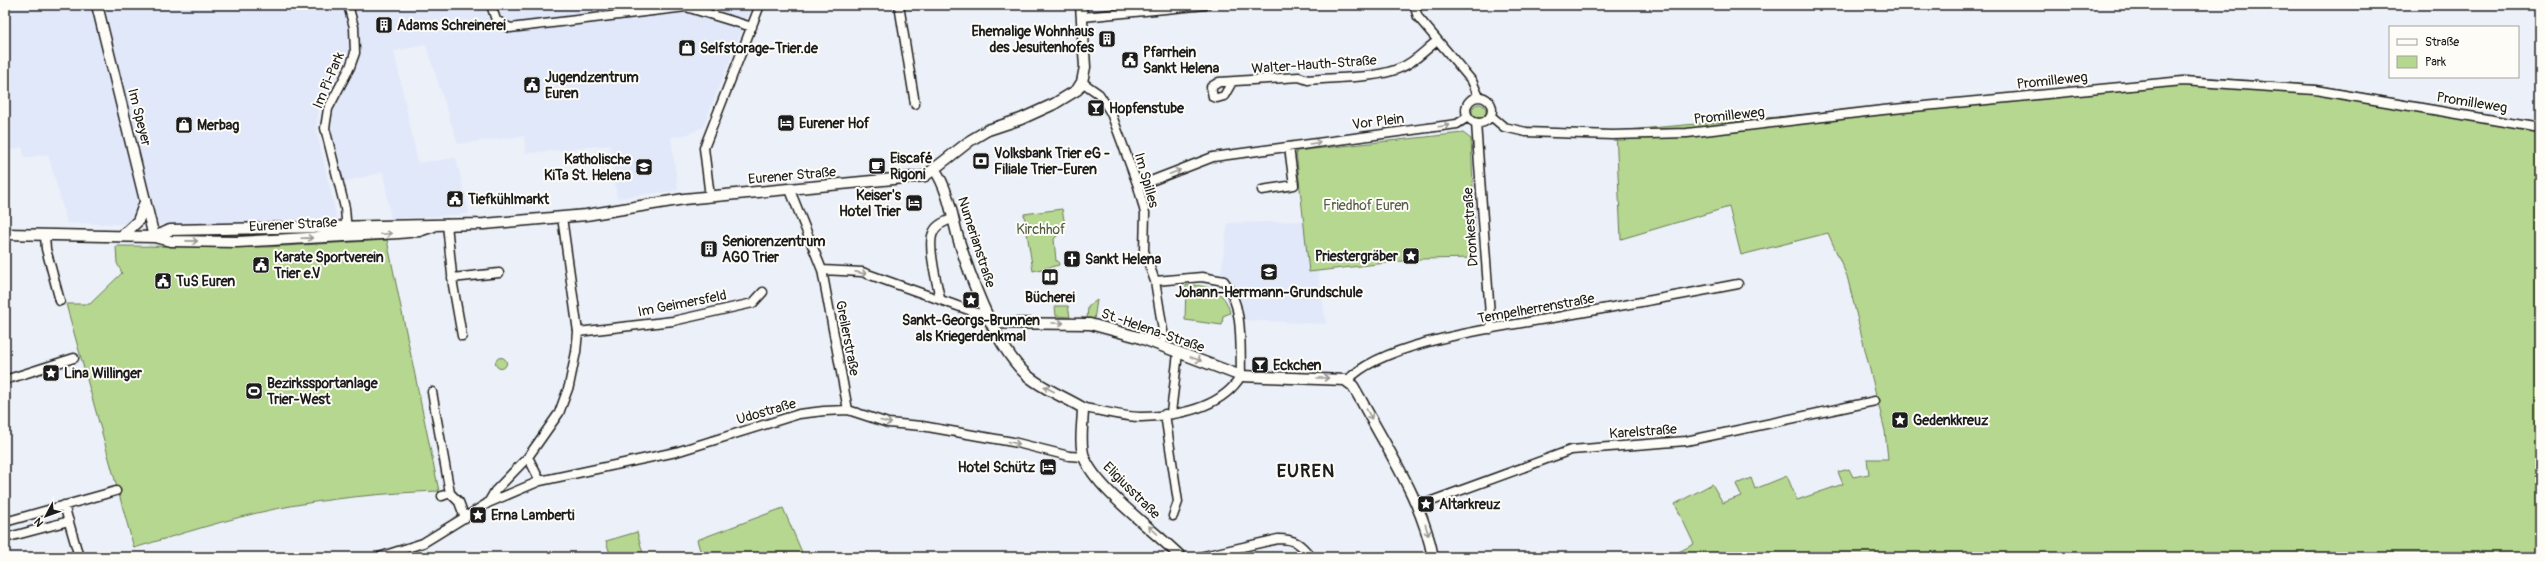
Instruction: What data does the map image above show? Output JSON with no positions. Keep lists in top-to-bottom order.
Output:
{
  "streets": {
    "street": [
      "Walter-Hauth-Straße",
      "Im Pi-Park",
      "Promilleweg",
      "Im Speyer",
      "Vor Plein",
      "Eurener Straße",
      "Im Spilles",
      "Dronkestraße",
      "Numerianstraße",
      "Im Geimersfeld",
      "Tempelherrenstraße",
      "St.-Helena-Straße",
      "Greilerstraße",
      "Udostraße",
      "Karelstraße",
      "Eligiusstraße"
    ]
  },
  "crossings": [
    ["Im Pi-Park", "Eurener Straße"],
    ["Promilleweg", "Vor Plein"],
    ["Promilleweg", "Dronkestraße"],
    ["Im Speyer", "Eurener Straße"],
    ["Vor Plein", "Im Spilles"],
    ["Vor Plein", "Dronkestraße"],
    ["Eurener Straße", "Im Spilles"],
    ["Eurener Straße", "Numerianstraße"],
    ["Im Spilles", "St.-Helena-Straße"],
    ["Dronkestraße", "Tempelherrenstraße"],
    ["Numerianstraße", "St.-Helena-Straße"],
    ["Numerianstraße", "Eligiusstraße"],
    ["Tempelherrenstraße", "St.-Helena-Straße"],
    ["Greilerstraße", "Udostraße"],
    ["Udostraße", "Eligiusstraße"]
  ],
  "one_way": [
    "Vor Plein",
    "Numerianstraße",
    "St.-Helena-Straße",
    "Eligiusstraße"
  ],
  "districts": ["EUREN"],
  "parks": ["Friedhof Euren", "Kirchhof"],
  "places": {
    "building": ["Adams Schreinerei", "Ehemalige Wohnhaus des Jesuitenhofes", "Seniorenzentrum AGO Trier"],
    "shop": ["Selfstorage-Trier.de", "Merbag"],
    "public building": [
      "Pfarrhein Sankt Helena",
      "Jugendzentrum Euren",
      "Tiefkühlmarkt",
      "Karate Sportverein Trier e.V",
      "TuS Euren"
    ],
    "bar": ["Hopfenstube", "Eckchen"],
    "hotel": ["Eurener Hof", "Keiser's Hotel Trier", "Hotel Schütz"],
    "bank": ["Volksbank Trier eG - Filiale Trier-Euren"],
    "cafe": ["Eiscafé Rigoni"],
    "school or university": ["Katholische KiTa St. Helena", "Johann-Herrmann-Grundschule"],
    "place": [
      "Priestergräber",
      "Sankt-Georgs-Brunnen als Kriegerdenkmal",
      "Lina Willinger",
      "Gedenkkreuz",
      "Altarkreuz",
      "Erna Lamberti"
    ],
    "church": ["Sankt Helena"],
    "library": ["Bücherei"],
    "sports": ["Bezirkssportanlage Trier-West"]
  },
  "legend": ["Straße", "Park"],
  "north": "bottom left"
}
